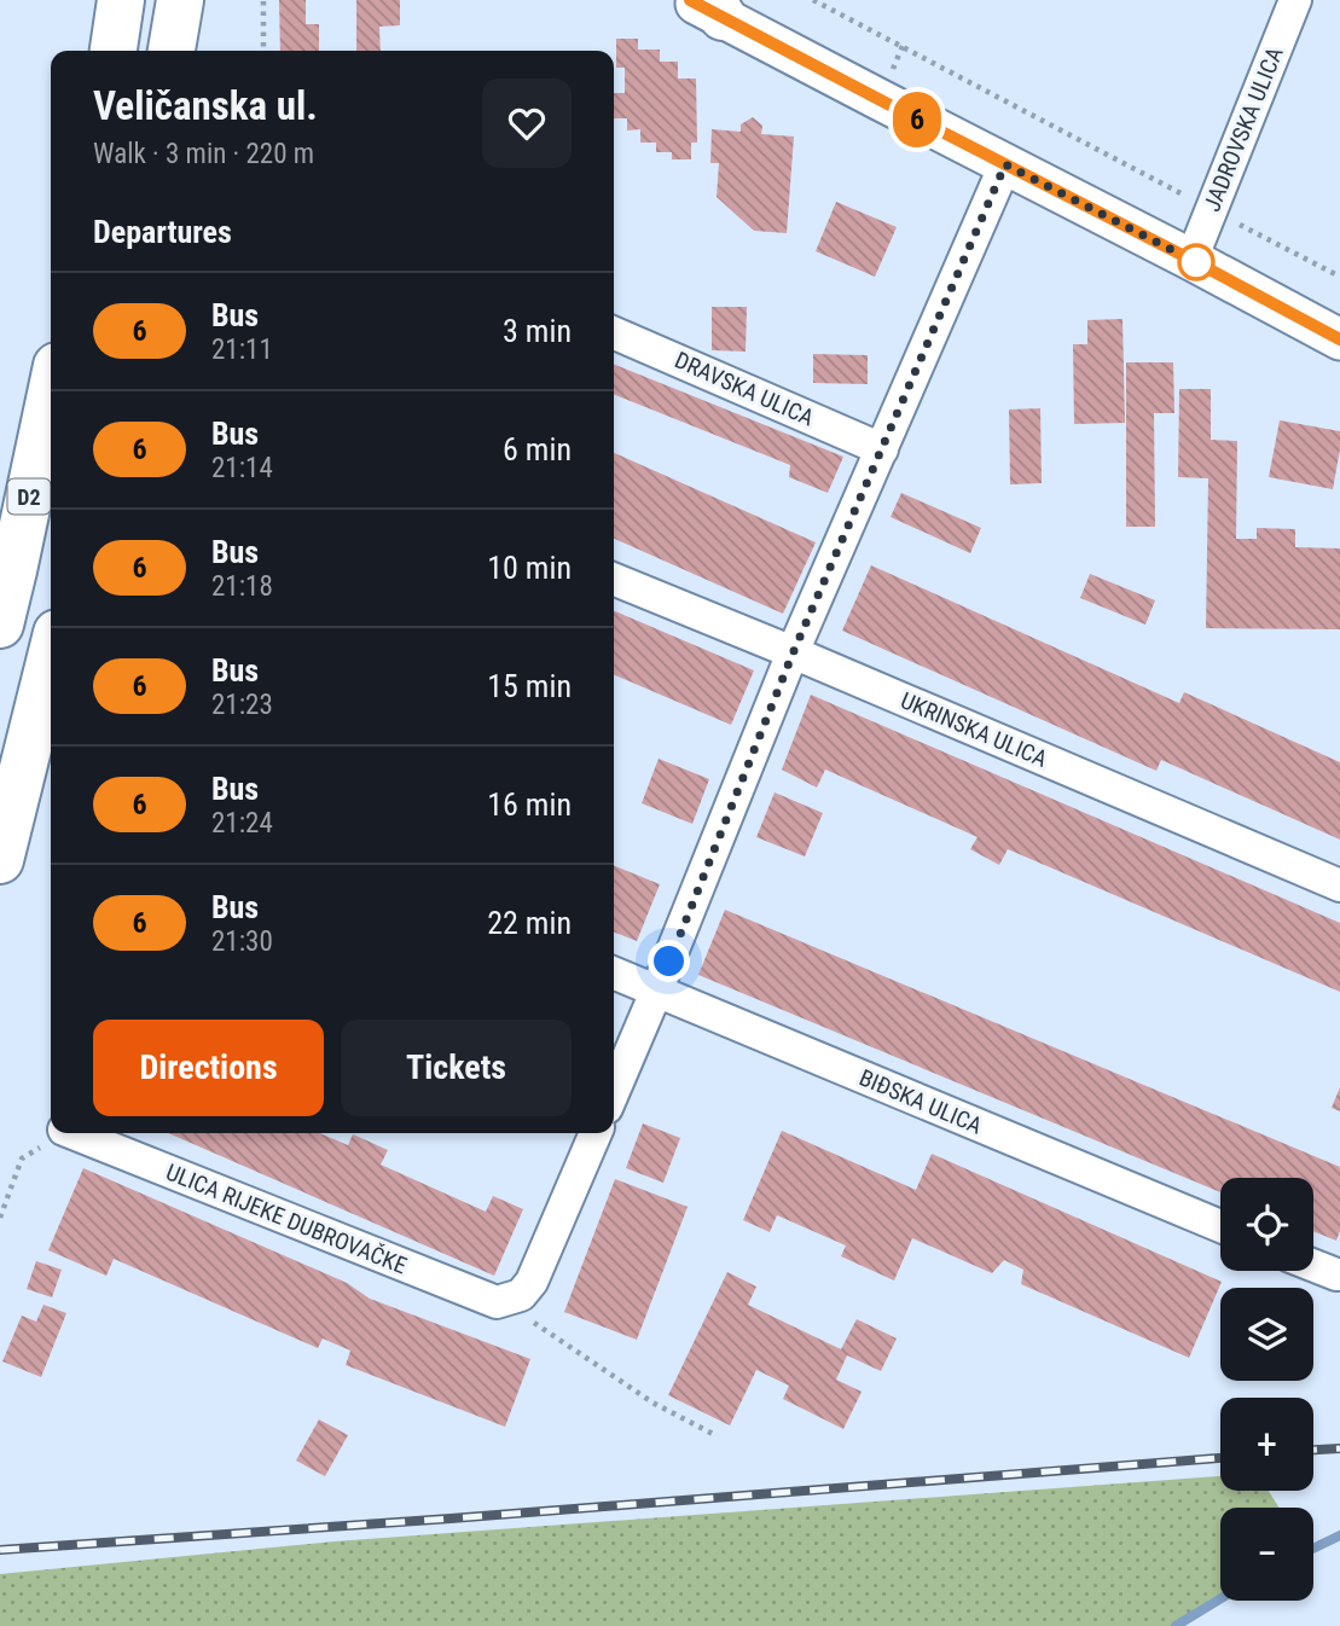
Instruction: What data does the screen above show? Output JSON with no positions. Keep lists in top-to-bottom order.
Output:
{
  "streets": {
    "highway": ["D2"],
    "street": [
      "JADROVSKA ULICA",
      "DRAVSKA ULICA",
      "UKRINSKA ULICA",
      "BIĐSKA ULICA",
      "ULICA RIJEKE DUBROVAČKE"
    ]
  },
  "lines": ["bus line 6"],
  "page": {
    "on_map": "6",
    "heading": [
      ["Veličanska ul.", "Walk · 3 min · 220 m"],
      "Departures"
    ],
    "list": [
      {
        "mark": "6",
        "name": "Bus",
        "note": "21:11",
        "value": "3 min"
      },
      {
        "mark": "6",
        "name": "Bus",
        "note": "21:14",
        "value": "6 min"
      },
      {
        "mark": "6",
        "name": "Bus",
        "note": "21:18",
        "value": "10 min"
      },
      {
        "mark": "6",
        "name": "Bus",
        "note": "21:23",
        "value": "15 min"
      },
      {
        "mark": "6",
        "name": "Bus",
        "note": "21:24",
        "value": "16 min"
      },
      {
        "mark": "6",
        "name": "Bus",
        "note": "21:30",
        "value": "22 min"
      }
    ],
    "buttons": ["Directions", "Tickets"],
    "map_buttons": ["+", "−"]
  }
}
